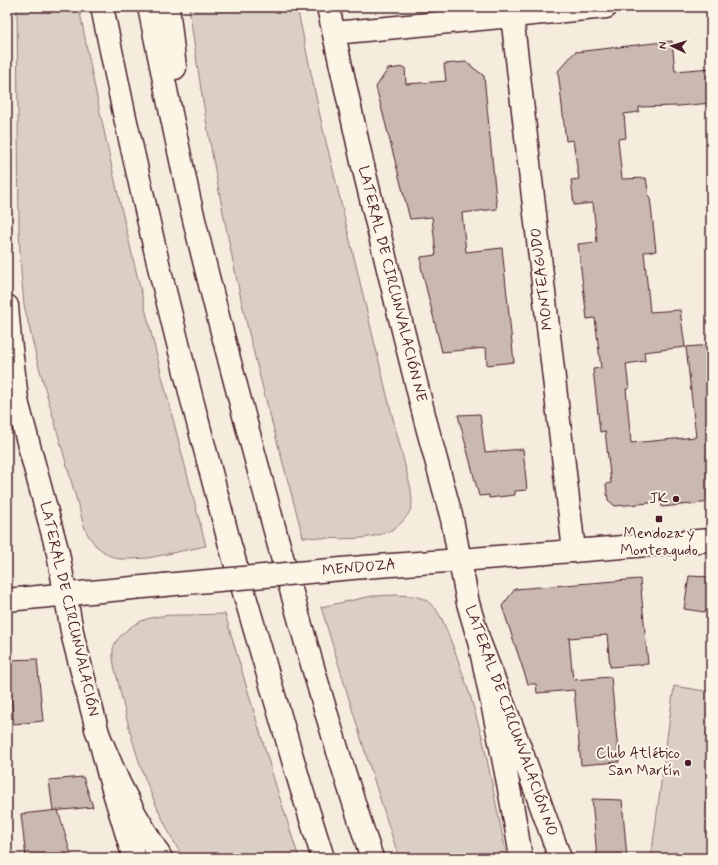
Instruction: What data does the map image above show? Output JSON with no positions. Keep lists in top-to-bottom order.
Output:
{
  "streets": {
    "main road": [
      "MONTEAGUDO",
      "LATERAL DE CIRCUNVALACIÓN NE",
      "MENDOZA",
      "LATERAL DE CIRCUNVALACIÓN",
      "LATERAL DE CIRCUNVALACIÓN NO"
    ]
  },
  "crossings": [
    ["MONTEAGUDO", "MENDOZA"],
    ["LATERAL DE CIRCUNVALACIÓN NE", "MENDOZA"],
    ["LATERAL DE CIRCUNVALACIÓN NE", "LATERAL DE CIRCUNVALACIÓN NO"],
    ["MENDOZA", "LATERAL DE CIRCUNVALACIÓN"],
    ["MENDOZA", "LATERAL DE CIRCUNVALACIÓN NO"]
  ],
  "places": {
    "other": ["JK", "Club Atlético San Martín"],
    "transit": ["Mendoza y Monteagudo"]
  },
  "north": "left"
}
